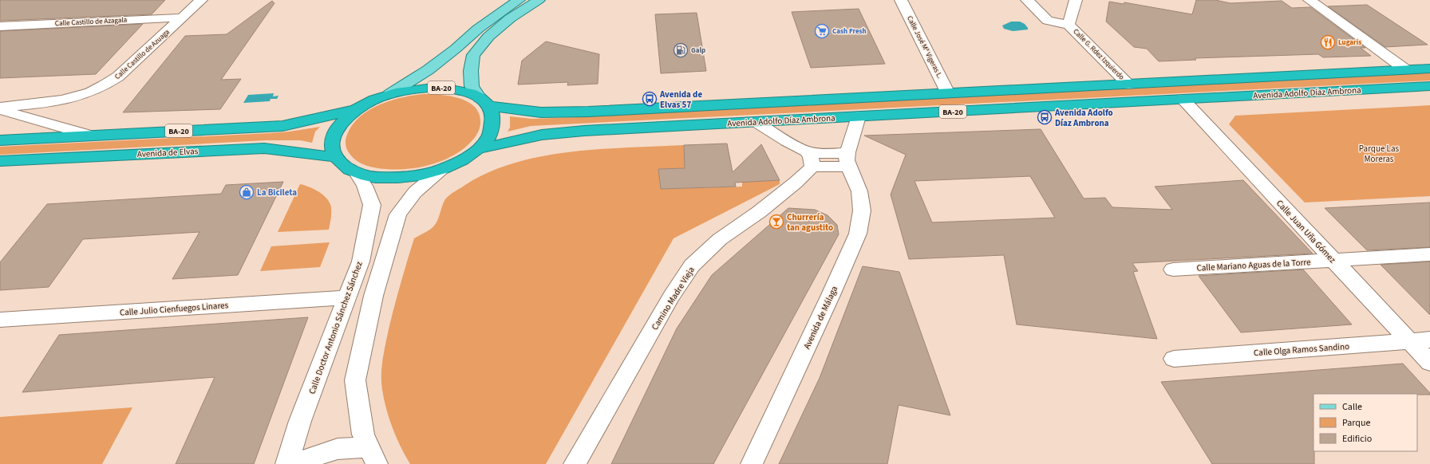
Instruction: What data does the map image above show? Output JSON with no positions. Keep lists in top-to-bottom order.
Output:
{
  "streets": {
    "highway": ["BA-20", "Avenida Adolfo Díaz Ambrona", "Avenida de Elvas"],
    "street": [
      "Calle Castillo de Azagala",
      "Calle José Mª Vigeras L.",
      "Calle Castillo de Azuaga",
      "Calle G. Rdez Izquierdo",
      "Calle Juan Uña Gómez",
      "Calle Mariano Aguas de la Torre",
      "Camino Madre Vieja",
      "Calle Julio Cienfuegos Linares",
      "Avenida de Málaga",
      "Calle Doctor Antonio Sánchez Sánchez",
      "Calle Olga Ramos Sandino"
    ]
  },
  "crossings": [
    ["Calle Castillo de Azagala", "Calle Castillo de Azuaga"],
    ["Calle José Mª Vigeras L.", "Avenida Adolfo Díaz Ambrona"],
    ["Calle G. Rdez Izquierdo", "Avenida Adolfo Díaz Ambrona"],
    ["BA-20", "Avenida Adolfo Díaz Ambrona"],
    ["BA-20", "Avenida de Elvas"],
    ["BA-20", "Calle Doctor Antonio Sánchez Sánchez"],
    ["Avenida Adolfo Díaz Ambrona", "Calle Juan Uña Gómez"],
    ["Calle Juan Uña Gómez", "Calle Mariano Aguas de la Torre"],
    ["Calle Juan Uña Gómez", "Calle Olga Ramos Sandino"],
    ["Calle Julio Cienfuegos Linares", "Calle Doctor Antonio Sánchez Sánchez"]
  ],
  "parks": ["Parque Las Moreras"],
  "places": {
    "supermarket": ["Cash Fresh"],
    "restaurant": ["Lugaris"],
    "fuel station": ["Galp"],
    "bus stop": ["Avenida de Elvas 57", "Avenida Adolfo Díaz Ambrona"],
    "shop": ["La Bicileta"],
    "bar": ["Churrería tan agustito"]
  },
  "legend": ["Calle", "Parque", "Edificio"]
}
